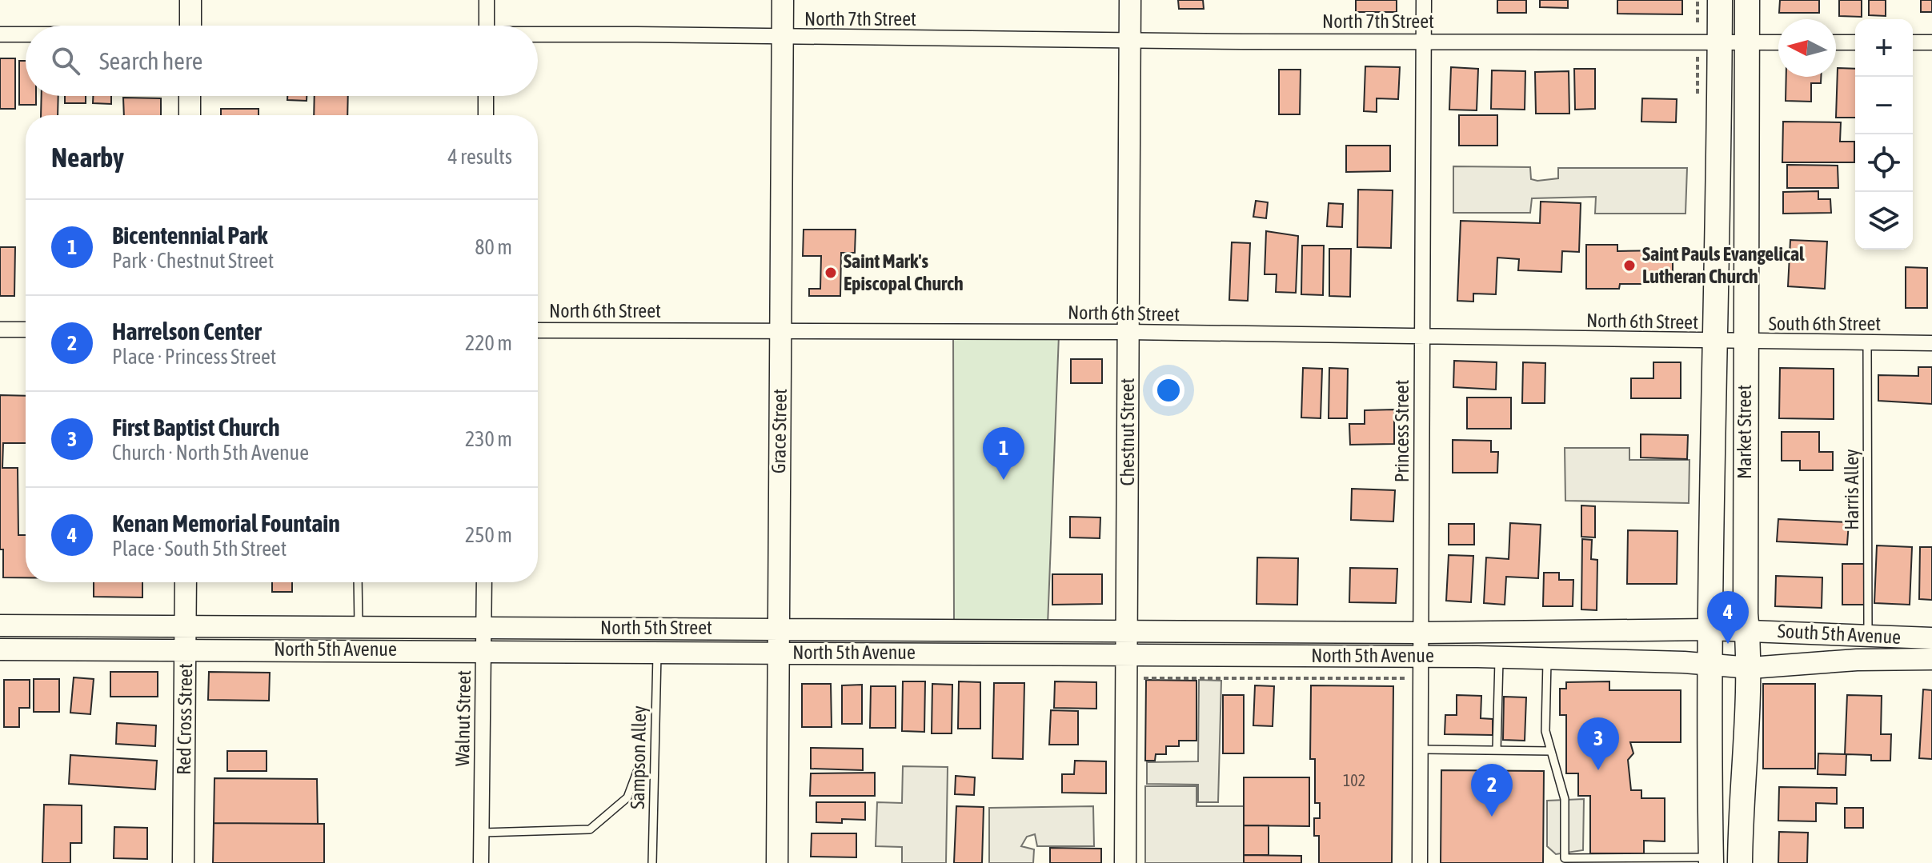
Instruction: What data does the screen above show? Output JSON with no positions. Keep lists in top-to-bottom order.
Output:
{
  "streets": {
    "main road": ["Market Street"],
    "street": [
      "North 7th Street",
      "North 6th Street",
      "South 6th Street",
      "Grace Street",
      "Princess Street",
      "Chestnut Street",
      "North 5th Street",
      "South 5th Avenue",
      "North 5th Avenue",
      "Walnut Street",
      "Red Cross Street"
    ],
    "lane": ["Harris Alley", "Sampson Alley"]
  },
  "crossings": [
    ["North 7th Street", "Grace Street"],
    ["North 7th Street", "Princess Street"],
    ["North 7th Street", "Chestnut Street"],
    ["North 7th Street", "Market Street"],
    ["North 6th Street", "South 6th Street"],
    ["North 6th Street", "Grace Street"],
    ["North 6th Street", "Princess Street"],
    ["North 6th Street", "Chestnut Street"],
    ["North 6th Street", "Market Street"],
    ["South 6th Street", "Market Street"],
    ["South 6th Street", "Harris Alley"],
    ["Grace Street", "North 5th Street"],
    ["Grace Street", "North 5th Avenue"],
    ["Princess Street", "North 5th Avenue"],
    ["Chestnut Street", "North 5th Street"],
    ["Chestnut Street", "North 5th Avenue"],
    ["Market Street", "South 5th Avenue"],
    ["Market Street", "North 5th Avenue"],
    ["Harris Alley", "South 5th Avenue"],
    ["North 5th Street", "North 5th Avenue"],
    ["North 5th Street", "Walnut Street"],
    ["North 5th Street", "Red Cross Street"],
    ["South 5th Avenue", "North 5th Avenue"],
    ["North 5th Avenue", "Walnut Street"],
    ["North 5th Avenue", "Red Cross Street"],
    ["North 5th Avenue", "Sampson Alley"]
  ],
  "places": ["Saint Pauls Evangelical Lutheran Church", "Saint Mark's Episcopal Church"],
  "house_numbers": ["102"],
  "north": "left",
  "page": {
    "map_buttons": ["+", "−"],
    "search": "Search here",
    "heading": ["Nearby", "4 results"],
    "list": [
      {
        "mark": "1",
        "name": "Bicentennial Park",
        "note": "Park · Chestnut Street",
        "value": "80 m"
      },
      {
        "mark": "2",
        "name": "Harrelson Center",
        "note": "Place · Princess Street",
        "value": "220 m"
      },
      {
        "mark": "3",
        "name": "First Baptist Church",
        "note": "Church · North 5th Avenue",
        "value": "230 m"
      },
      {
        "mark": "4",
        "name": "Kenan Memorial Fountain",
        "note": "Place · South 5th Street",
        "value": "250 m"
      }
    ],
    "pins": [
      "1",
      "4",
      "3",
      "2"
    ]
  }
}
